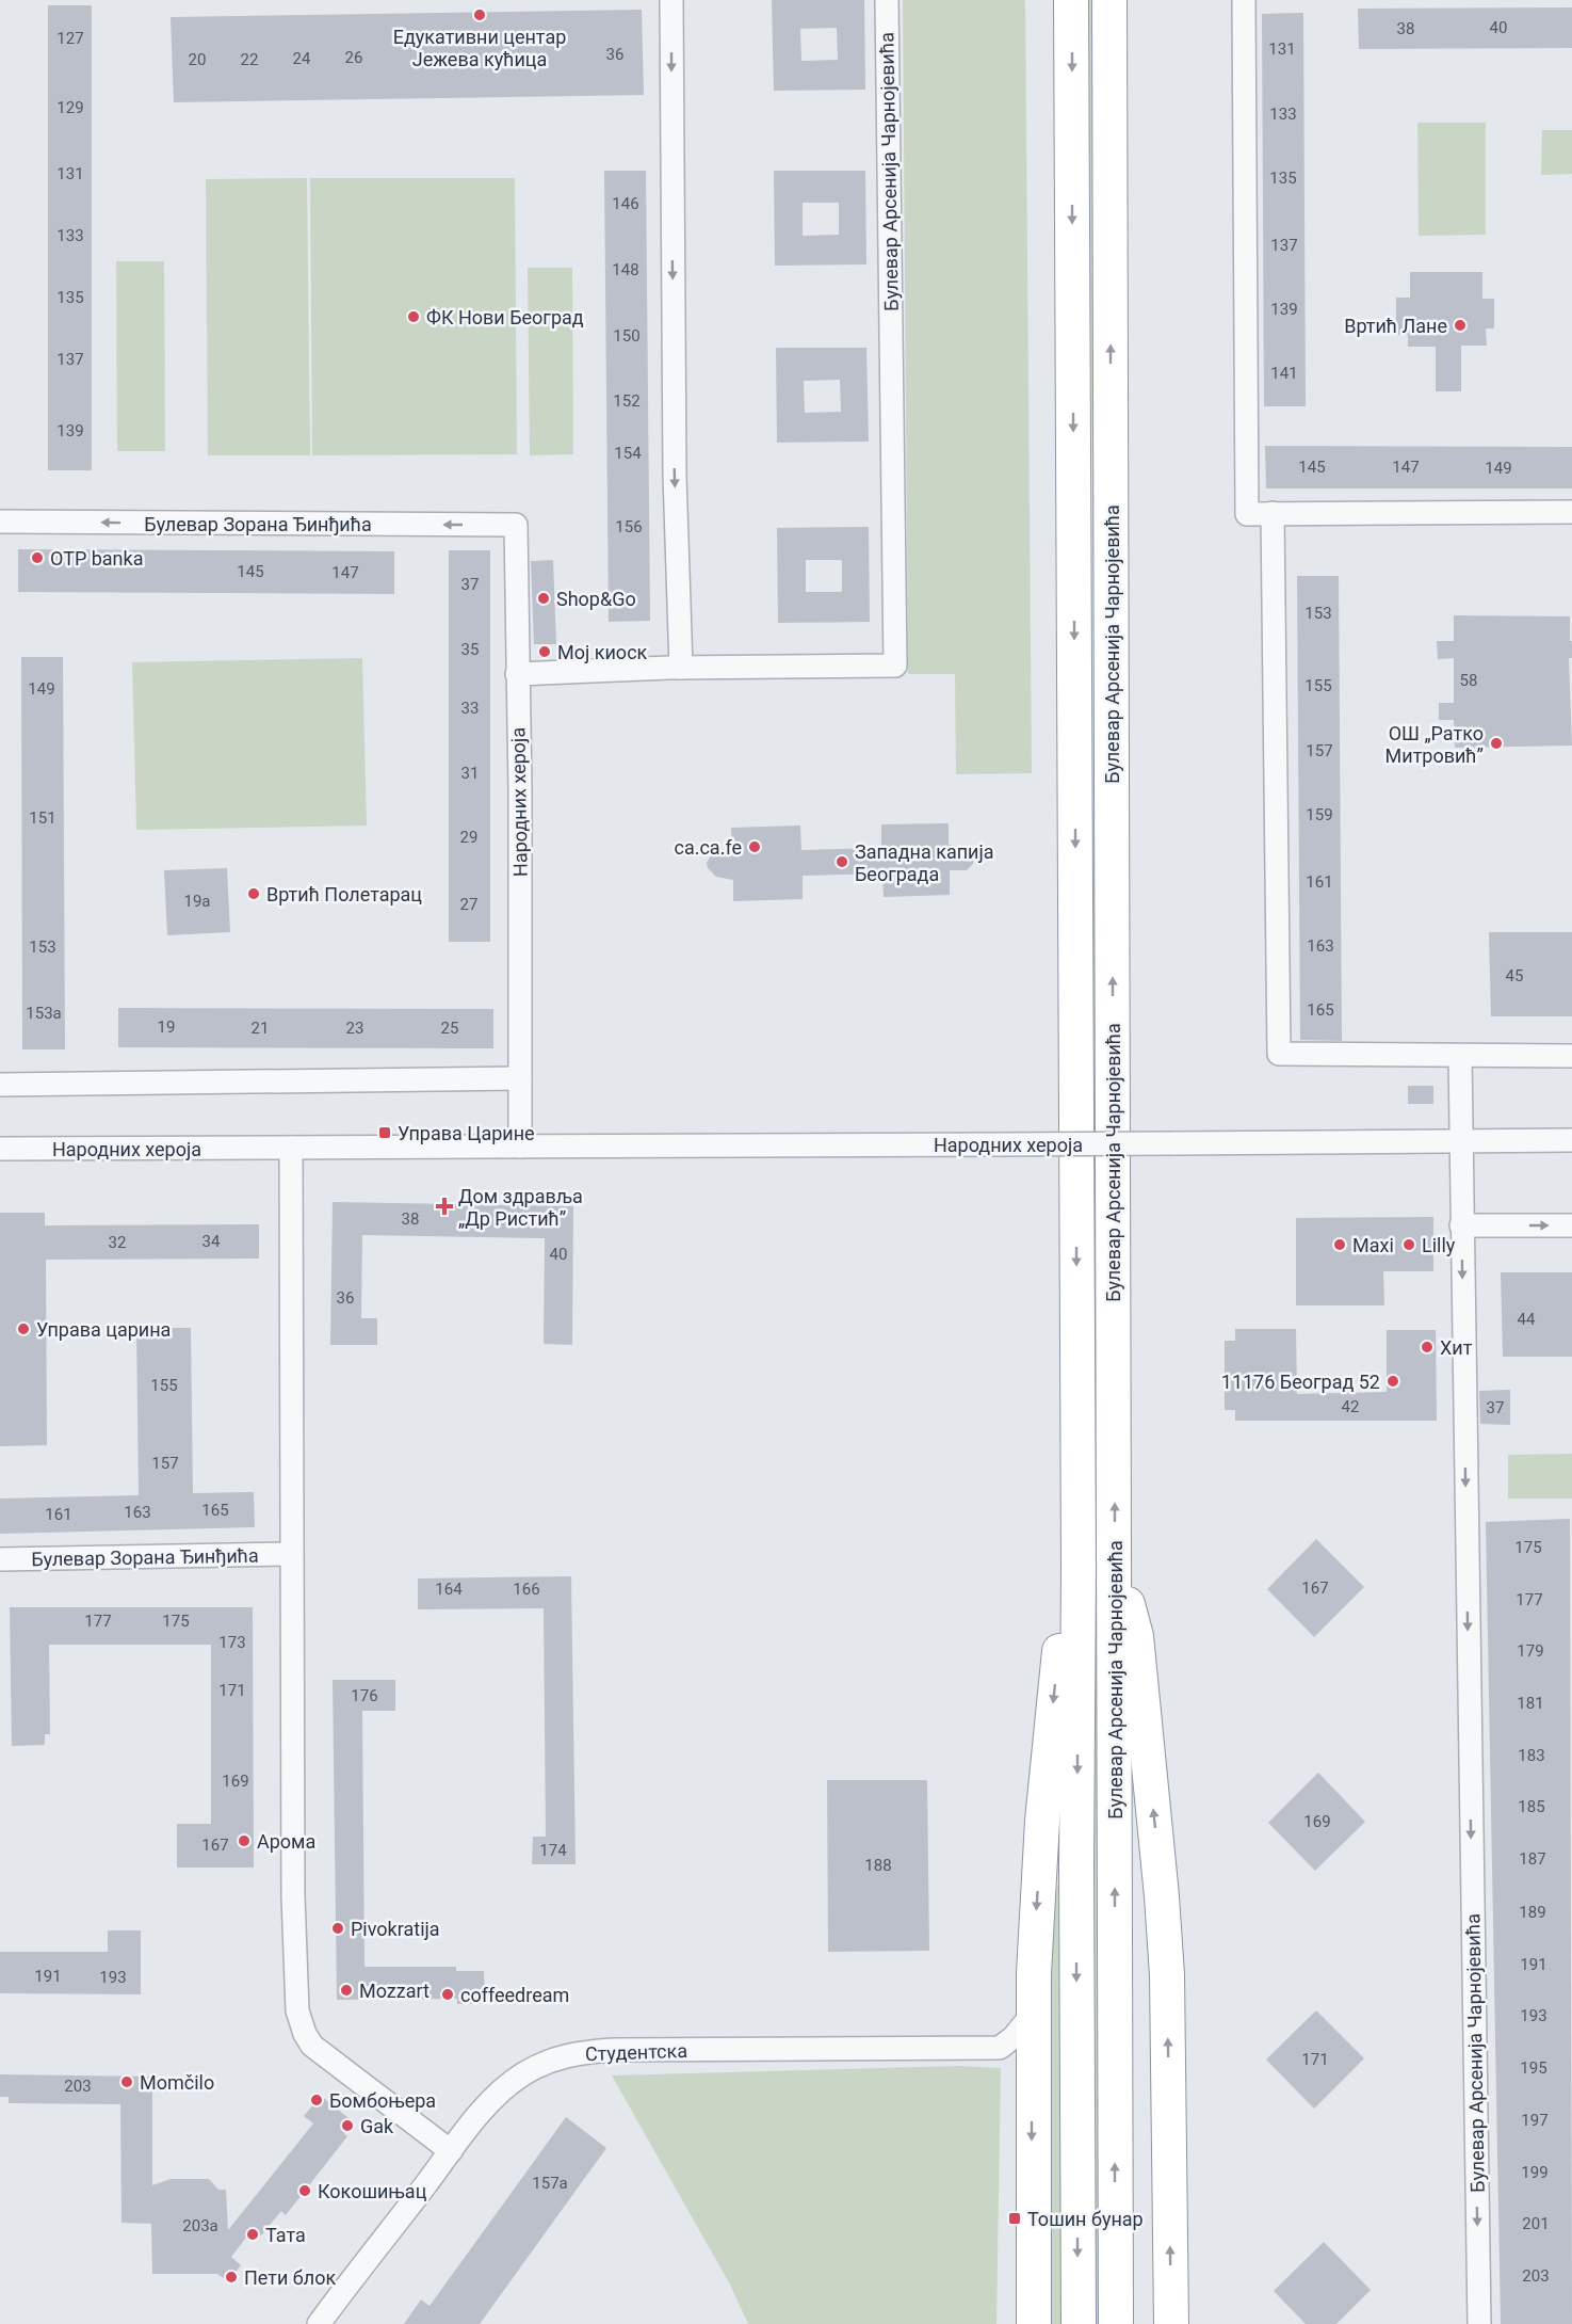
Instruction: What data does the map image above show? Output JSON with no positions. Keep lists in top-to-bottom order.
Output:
{
  "streets": {
    "highway": ["Булевар Арсенија Чарнојевића"],
    "street": ["Булевар Зорана Ђинђића", "Народних хероја", "Студентска"]
  },
  "crossings": [
    ["Булевар Арсенија Чарнојевића", "Народних хероја"],
    ["Булевар Зорана Ђинђића", "Народних хероја"]
  ],
  "one_way": ["Булевар Зорана Ђинђића"],
  "places": {
    "other": [
      "Едукативни центар Јежева кућица",
      "ФК Нови Београд",
      "Вртић Лане",
      "OTP banka",
      "Shop&Go",
      "Мој киоск",
      "ОШ „Ратко Митровић”",
      "ca.ca.fe",
      "Западна капија Београда",
      "Вртић Полетарац",
      "Maxi",
      "Lilly",
      "Управа царина",
      "Хит",
      "11176 Београд 52",
      "Арома",
      "Pivokratija",
      "Mozzart",
      "coffeedream",
      "Momčilo",
      "Бомбоњера",
      "Gak",
      "Кокошињац",
      "Тата",
      "Пети блок"
    ],
    "transit": ["Управа Царине", "Тошин бунар"],
    "health": ["Дом здравља „Др Ристић”"]
  },
  "house_numbers": [
    "40",
    "38",
    "127",
    "131",
    "36",
    "26",
    "24",
    "20",
    "22",
    "129",
    "133",
    "131",
    "135",
    "146",
    "133",
    "137",
    "148",
    "135",
    "139",
    "150",
    "137",
    "141",
    "152",
    "139",
    "154",
    "145",
    "147",
    "149",
    "156",
    "145",
    "147",
    "37",
    "153",
    "35",
    "58",
    "155",
    "149",
    "33",
    "157",
    "31",
    "159",
    "151",
    "29",
    "161",
    "19a",
    "27",
    "163",
    "153",
    "45",
    "165",
    "153a",
    "19",
    "21",
    "23",
    "25",
    "38",
    "34",
    "32",
    "40",
    "36",
    "44",
    "155",
    "42",
    "37",
    "157",
    "165",
    "163",
    "161",
    "175",
    "167",
    "164",
    "166",
    "177",
    "177",
    "175",
    "173",
    "179",
    "171",
    "176",
    "181",
    "183",
    "169",
    "185",
    "169",
    "167",
    "174",
    "187",
    "188",
    "189",
    "191",
    "191",
    "193",
    "193",
    "171",
    "195",
    "203",
    "197",
    "199",
    "157a",
    "201",
    "203a",
    "203"
  ]
}
